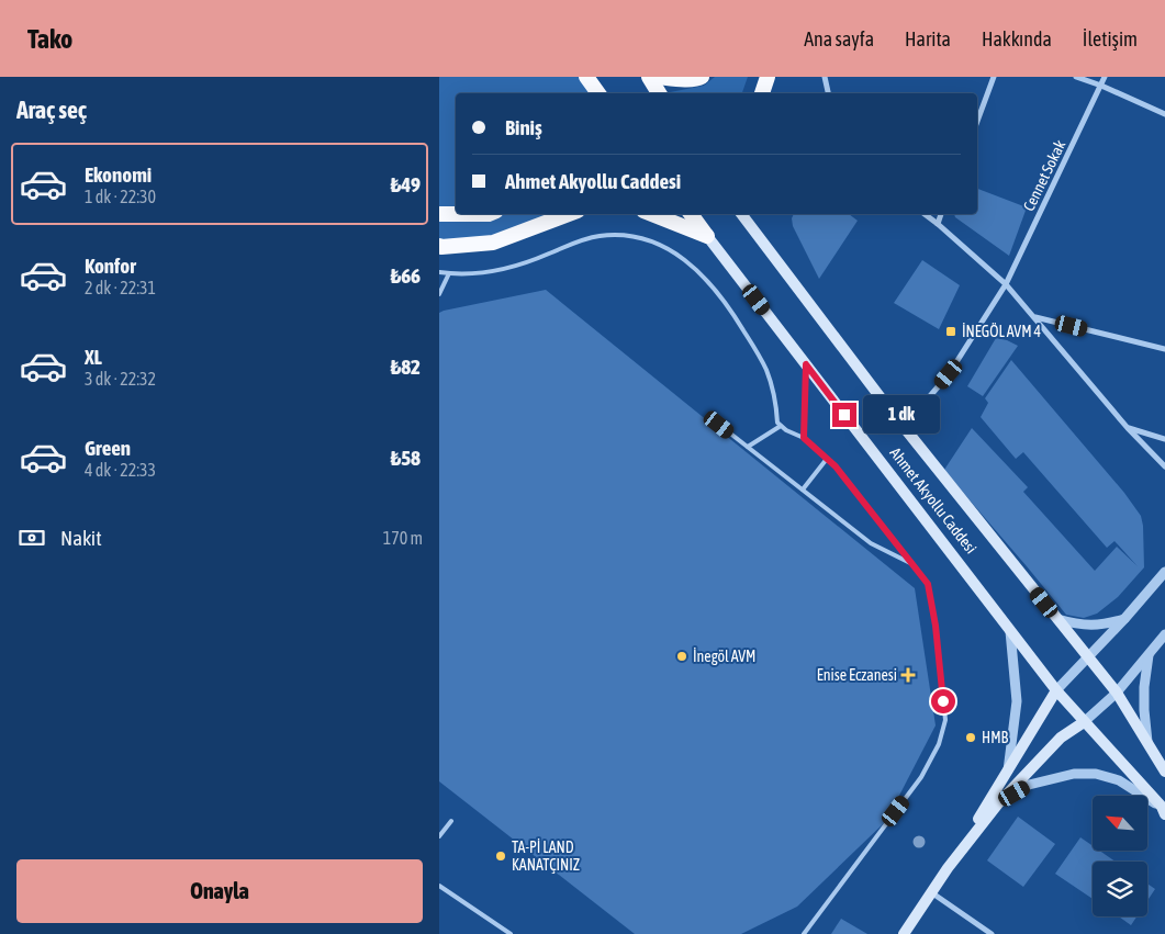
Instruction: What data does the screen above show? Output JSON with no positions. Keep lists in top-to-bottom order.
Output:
{
  "streets": {
    "main road": ["Ahmet Akyollu Caddesi"],
    "street": ["Cennet Sokak"]
  },
  "places": {
    "transit": ["İNEGÖL AVM 4"],
    "other": ["İnegöl AVM", "HMB", "TA-Pİ LAND KANATÇINIZ"],
    "health": ["Enise Eczanesi"]
  },
  "north": "top left",
  "page": {
    "header": "Tako",
    "nav": [
      "Ana sayfa",
      "Harita",
      "Hakkında",
      "İletişim"
    ],
    "heading": "Araç seç",
    "banner": ["Biniş", "Ahmet Akyollu Caddesi"],
    "list": [
      {
        "name": "Ekonomi",
        "note": "1 dk · 22:30",
        "value": "₺49"
      },
      {
        "name": "Konfor",
        "note": "2 dk · 22:31",
        "value": "₺66"
      },
      {
        "name": "XL",
        "note": "3 dk · 22:32",
        "value": "₺82"
      },
      {
        "name": "Green",
        "note": "4 dk · 22:33",
        "value": "₺58"
      }
    ],
    "bubble": "1 dk",
    "pay": ["Nakit", "170 m"],
    "buttons": "Onayla"
  }
}
